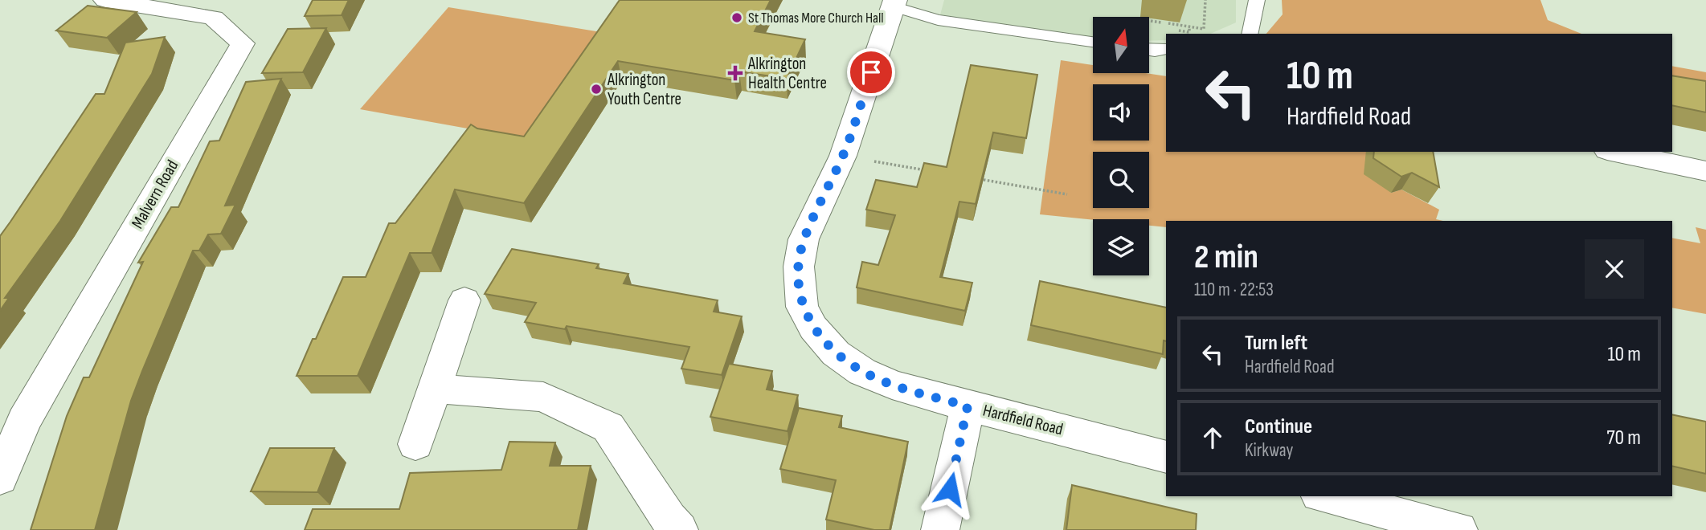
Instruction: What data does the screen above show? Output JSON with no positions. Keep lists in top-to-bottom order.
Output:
{
  "streets": {
    "street": ["Malvern Road", "Hardfield Road"]
  },
  "places": {
    "other": ["St Thomas More Church Hall", "Alkrington Youth Centre"],
    "health": ["Alkrington Health Centre"]
  },
  "north": "top",
  "page": {
    "turn": ["10 m", "Hardfield Road"],
    "heading": ["2 min", "110 m · 22:53"],
    "list": [
      {
        "name": "Turn left",
        "note": "Hardfield Road",
        "value": "10 m"
      },
      {
        "name": "Continue",
        "note": "Kirkway",
        "value": "70 m"
      }
    ]
  }
}
